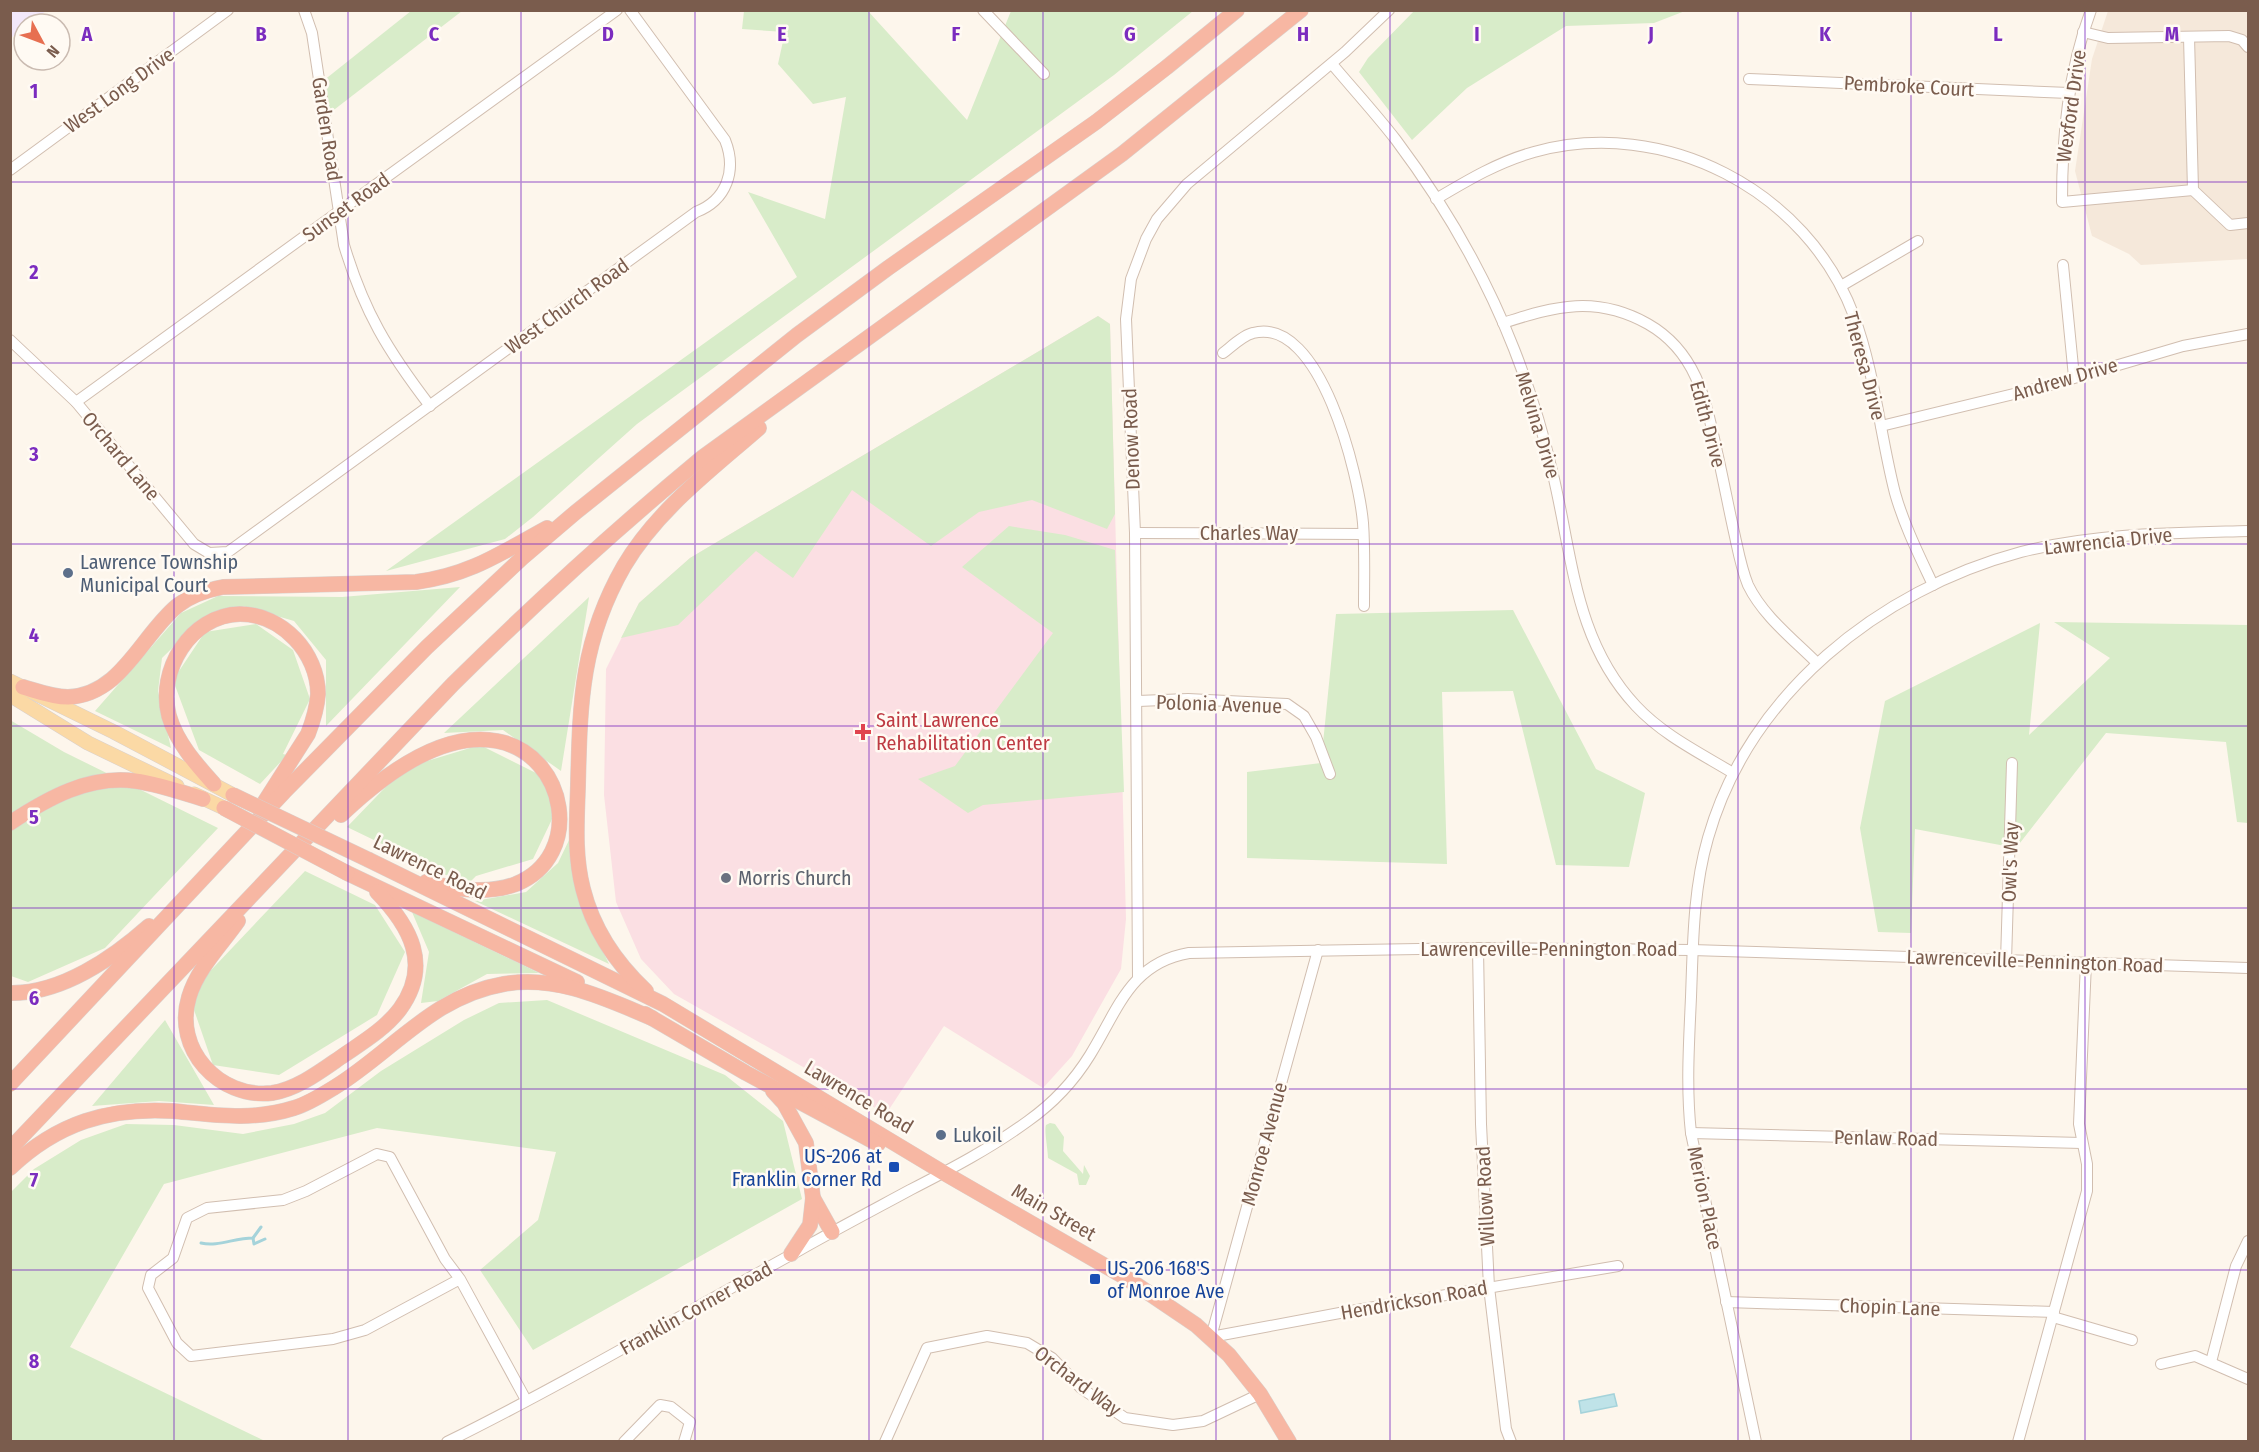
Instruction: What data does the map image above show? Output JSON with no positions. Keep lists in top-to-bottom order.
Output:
{
  "streets": {
    "highway": ["Lawrence Road", "Main Street"],
    "street": [
      "Pembroke Court",
      "West Long Drive",
      "Wexford Drive",
      "Garden Road",
      "Sunset Road",
      "West Church Road",
      "Theresa Drive",
      "Andrew Drive",
      "Edith Drive",
      "Melvina Drive",
      "Denow Road",
      "Orchard Lane",
      "Charles Way",
      "Lawrencia Drive",
      "Polonia Avenue",
      "Owl's Way",
      "Lawrenceville-Pennington Road",
      "Penlaw Road",
      "Monroe Avenue",
      "Willow Road",
      "Merion Place",
      "Hendrickson Road",
      "Chopin Lane",
      "Franklin Corner Road",
      "Orchard Way"
    ]
  },
  "crossings": [
    ["Pembroke Court", "Wexford Drive"],
    ["Garden Road", "Sunset Road"],
    ["Garden Road", "West Church Road"],
    ["Sunset Road", "Orchard Lane"],
    ["West Church Road", "Orchard Lane"],
    ["Theresa Drive", "Andrew Drive"],
    ["Theresa Drive", "Melvina Drive"],
    ["Theresa Drive", "Lawrencia Drive"],
    ["Edith Drive", "Melvina Drive"],
    ["Edith Drive", "Lawrencia Drive"],
    ["Melvina Drive", "Denow Road"],
    ["Melvina Drive", "Lawrencia Drive"],
    ["Denow Road", "Charles Way"],
    ["Denow Road", "Polonia Avenue"],
    ["Denow Road", "Lawrenceville-Pennington Road"],
    ["Lawrencia Drive", "Lawrenceville-Pennington Road"],
    ["Lawrencia Drive", "Merion Place"],
    ["Owl's Way", "Lawrenceville-Pennington Road"],
    ["Lawrence Road", "Lawrenceville-Pennington Road"],
    ["Lawrence Road", "Main Street"],
    ["Lawrence Road", "Franklin Corner Road"],
    ["Lawrenceville-Pennington Road", "Monroe Avenue"],
    ["Lawrenceville-Pennington Road", "Willow Road"],
    ["Lawrenceville-Pennington Road", "Merion Place"],
    ["Lawrenceville-Pennington Road", "Main Street"],
    ["Lawrenceville-Pennington Road", "Franklin Corner Road"],
    ["Penlaw Road", "Merion Place"],
    ["Monroe Avenue", "Main Street"],
    ["Monroe Avenue", "Hendrickson Road"],
    ["Willow Road", "Hendrickson Road"],
    ["Merion Place", "Chopin Lane"],
    ["Main Street", "Hendrickson Road"],
    ["Main Street", "Franklin Corner Road"],
    ["Main Street", "Orchard Way"]
  ],
  "places": {
    "other": ["Lawrence Township Municipal Court", "Morris Church", "Lukoil"],
    "health": ["Saint Lawrence Rehabilitation Center"],
    "transit": ["US-206 at Franklin Corner Rd", "US-206 168'S of Monroe Ave"]
  },
  "north": "bottom right",
  "grid": {
    "columns": [
      "A",
      "B",
      "C",
      "D",
      "E",
      "F",
      "G",
      "H",
      "I",
      "J",
      "K",
      "L",
      "M"
    ],
    "rows": [
      "1",
      "2",
      "3",
      "4",
      "5",
      "6",
      "7",
      "8"
    ]
  }
}
